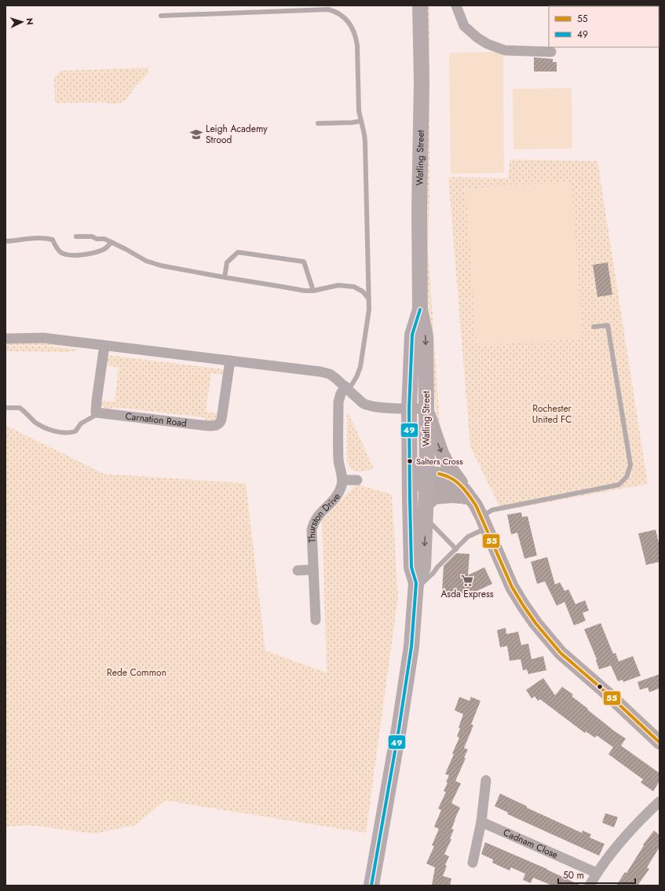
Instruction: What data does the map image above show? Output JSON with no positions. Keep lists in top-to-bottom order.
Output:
{
  "streets": {
    "main road": ["Watling Street"],
    "street": ["Carnation Road", "Thurston Drive", "Cadnam Close"]
  },
  "parks": ["Rochester United FC", "Rede Common"],
  "places": {
    "school or university": ["Leigh Academy Strood"],
    "other": ["Salters Cross"],
    "supermarket": ["Asda Express"]
  },
  "lines": ["transit line 49", "transit line 55"],
  "legend": ["55", "49"],
  "scale_bar": "50 m",
  "north": "right"
}
